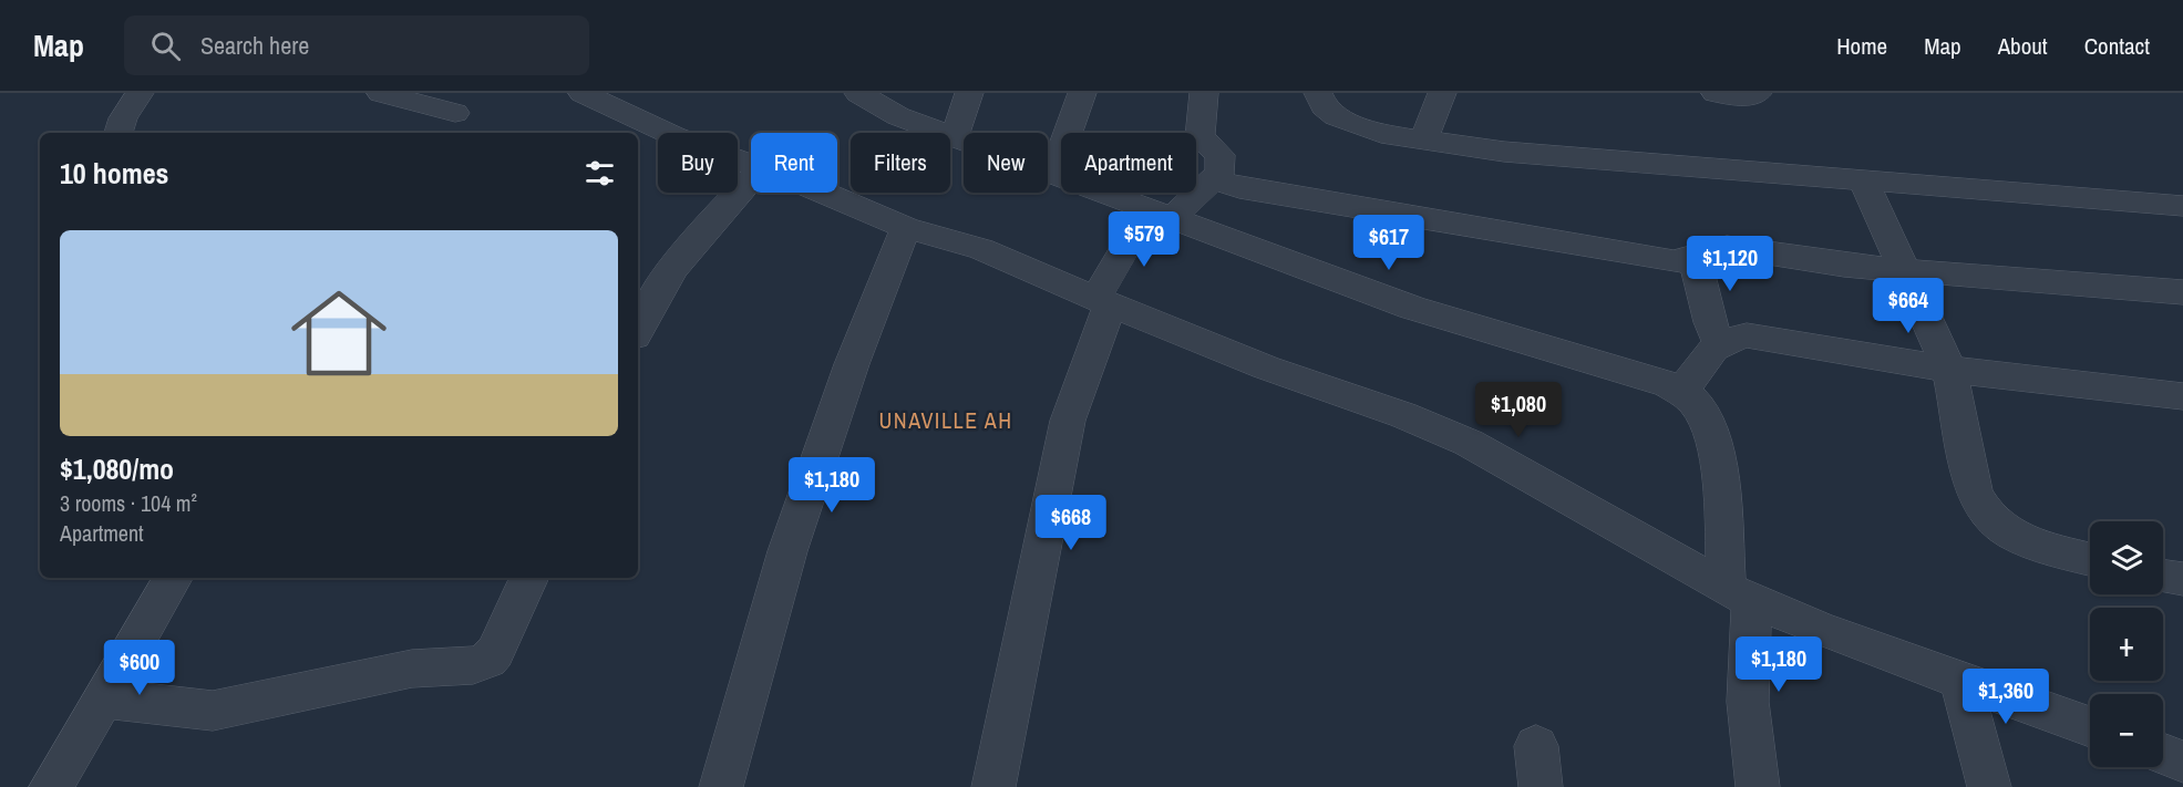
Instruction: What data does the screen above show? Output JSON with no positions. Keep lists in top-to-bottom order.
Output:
{
  "districts": ["UNAVILLE AH"],
  "page": {
    "header": "Map",
    "search": "Search here",
    "nav": [
      "Home",
      "Map",
      "About",
      "Contact"
    ],
    "chip": [
      "Buy",
      "Rent",
      "Filters",
      "New",
      "Apartment"
    ],
    "heading": "10 homes",
    "price": [
      "$579",
      "$617",
      "$1,120",
      "$664",
      "$1,080",
      "$1,180",
      "$668",
      "$1,180",
      "$600",
      "$1,360"
    ],
    "list": [
      {
        "name": "$1,080/mo",
        "note": "3 rooms · 104 m² · Apartment"
      }
    ],
    "map_buttons": ["+", "−"]
  }
}
